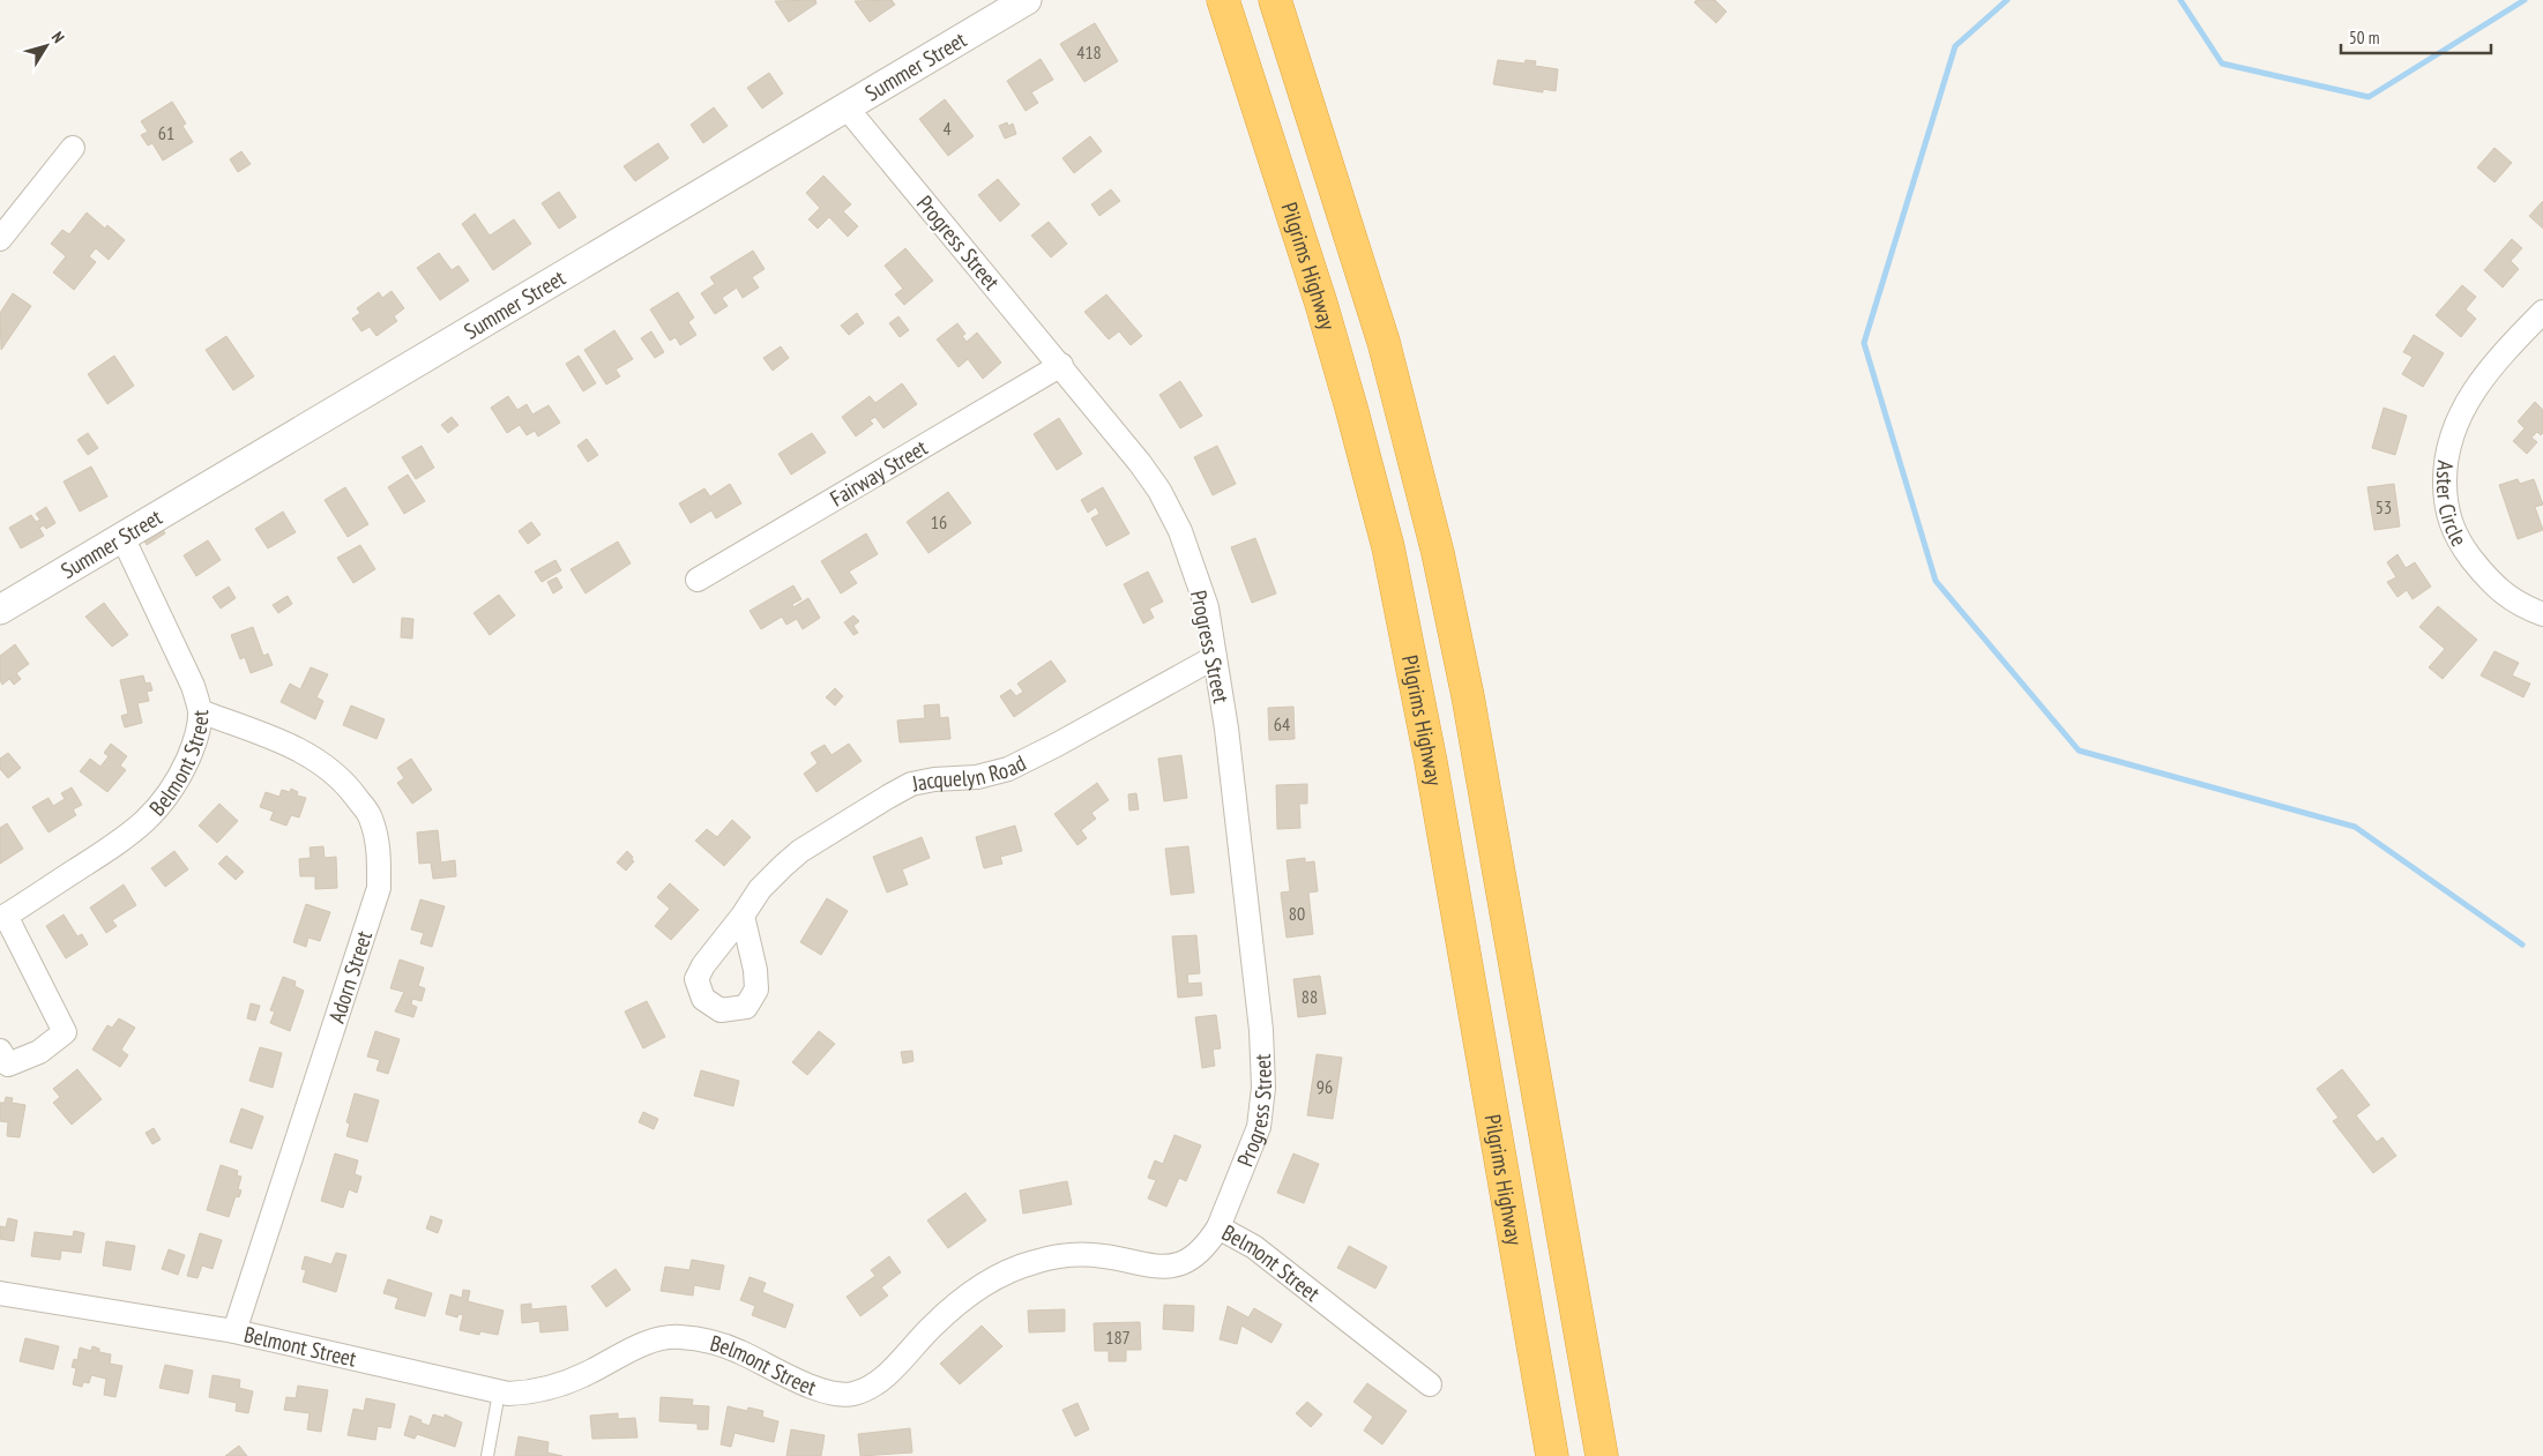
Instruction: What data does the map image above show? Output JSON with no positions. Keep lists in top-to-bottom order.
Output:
{
  "streets": {
    "highway": ["Pilgrims Highway"],
    "street": [
      "Summer Street",
      "Progress Street",
      "Fairway Street",
      "Aster Circle",
      "Belmont Street",
      "Jacquelyn Road",
      "Adorn Street"
    ]
  },
  "crossings": [
    ["Summer Street", "Progress Street"],
    ["Summer Street", "Belmont Street"],
    ["Progress Street", "Fairway Street"],
    ["Progress Street", "Belmont Street"],
    ["Progress Street", "Jacquelyn Road"],
    ["Belmont Street", "Adorn Street"]
  ],
  "house_numbers": [
    "418",
    "4",
    "61",
    "53",
    "16",
    "64",
    "80",
    "88",
    "96",
    "187"
  ],
  "scale_bar": "50 m",
  "north": "top right"
}
